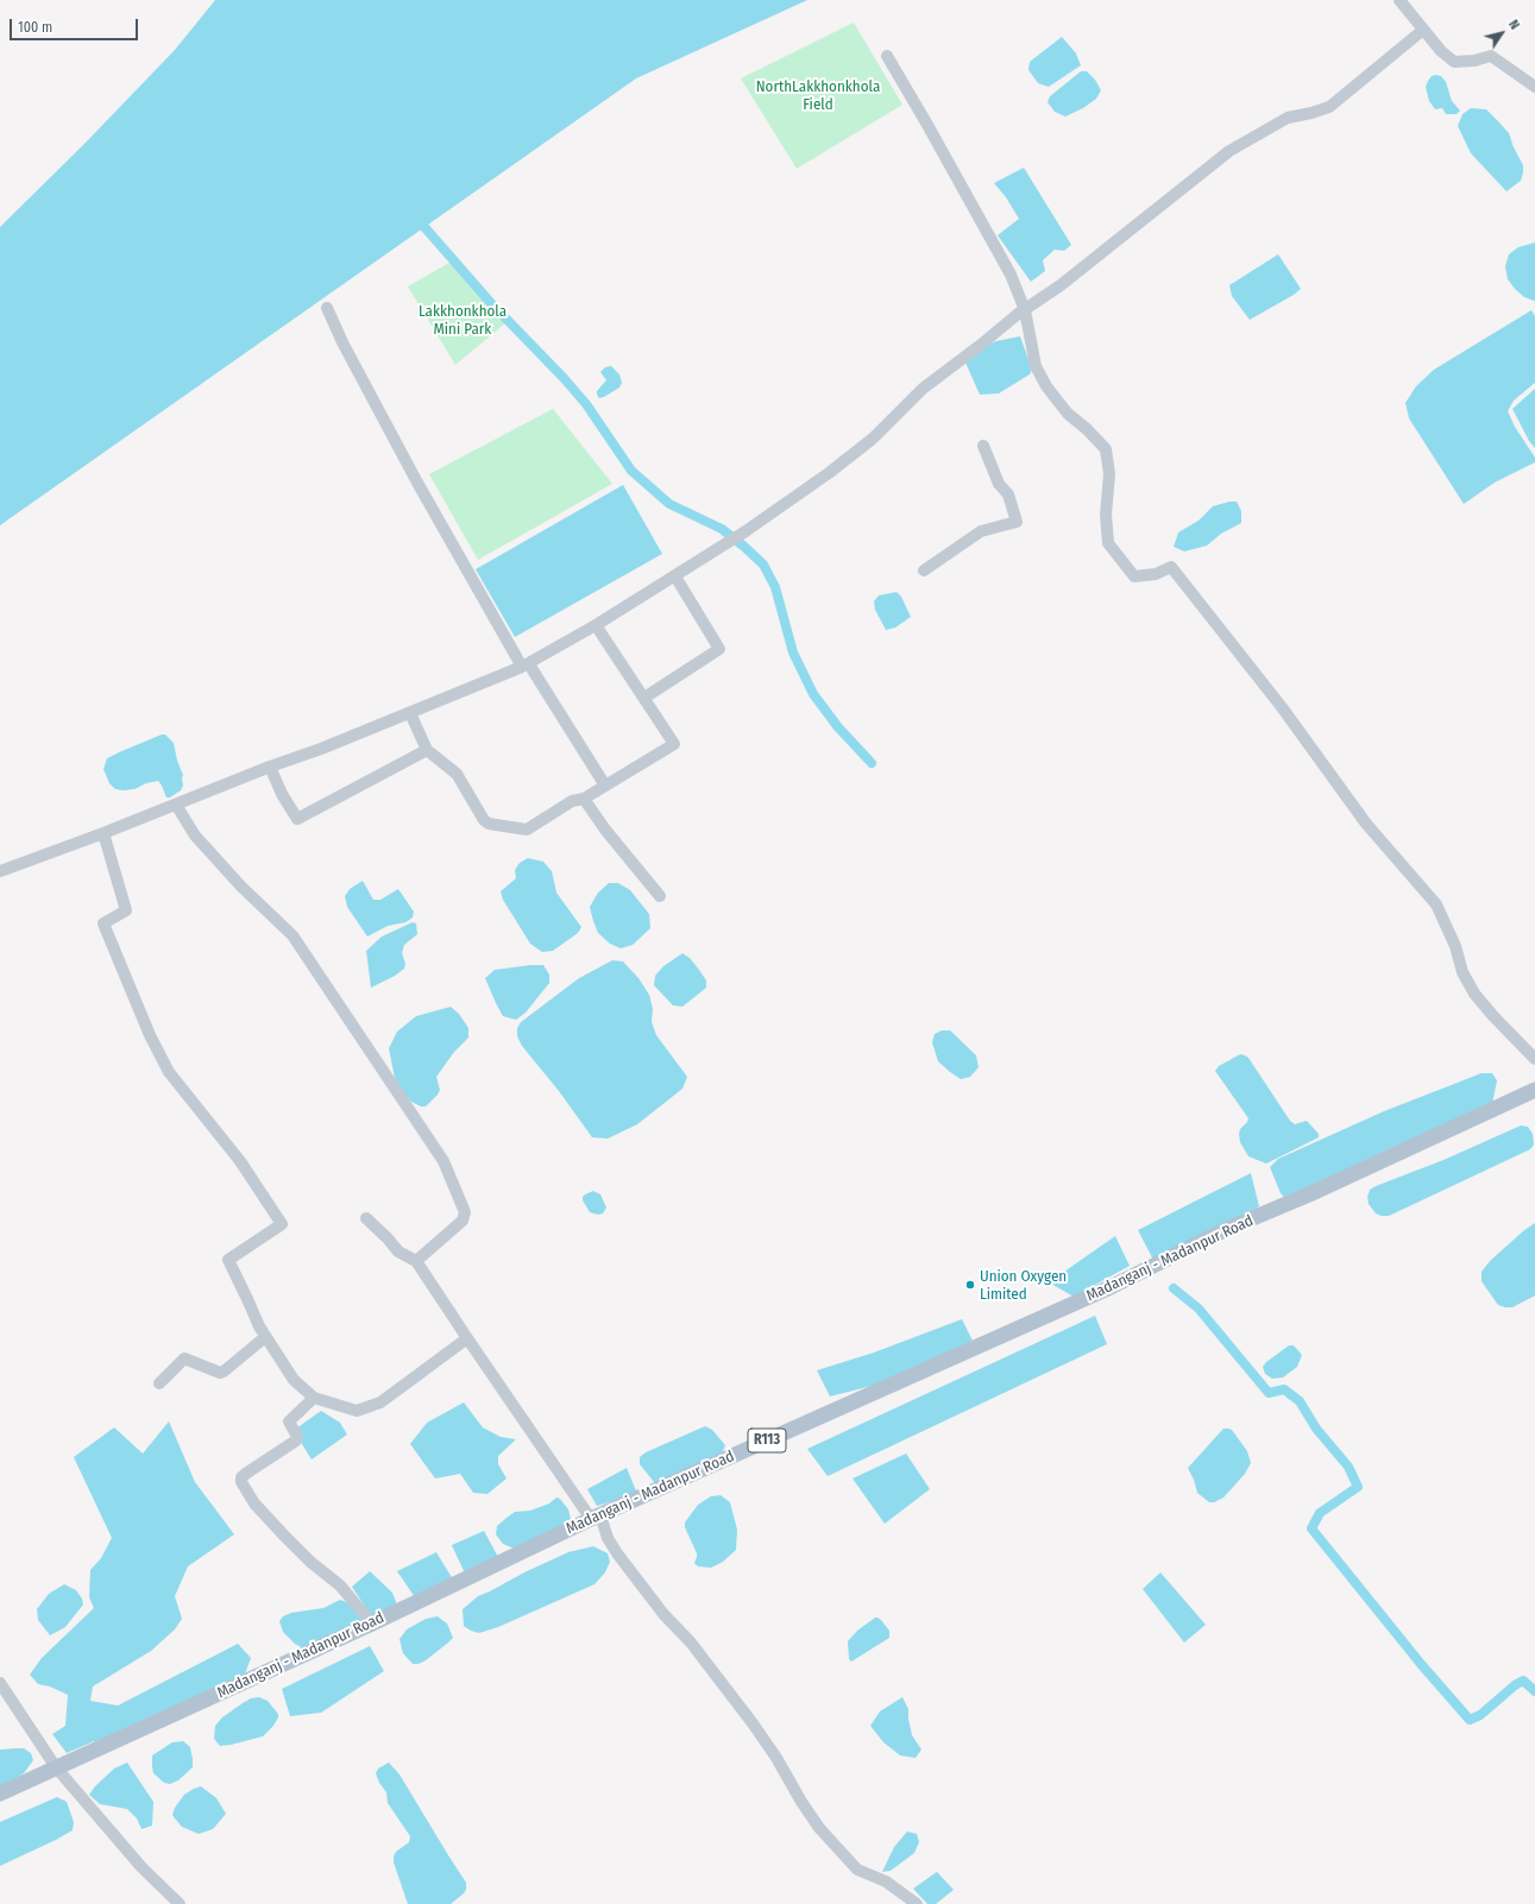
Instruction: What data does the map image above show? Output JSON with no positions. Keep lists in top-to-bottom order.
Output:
{
  "streets": {
    "main road": ["Madanganj - Madanpur Road", "R113"]
  },
  "parks": ["NorthLakkhonkhola Field", "Lakkhonkhola Mini Park"],
  "places": ["Union Oxygen Limited"],
  "scale_bar": "100 m",
  "north": "top right"
}
